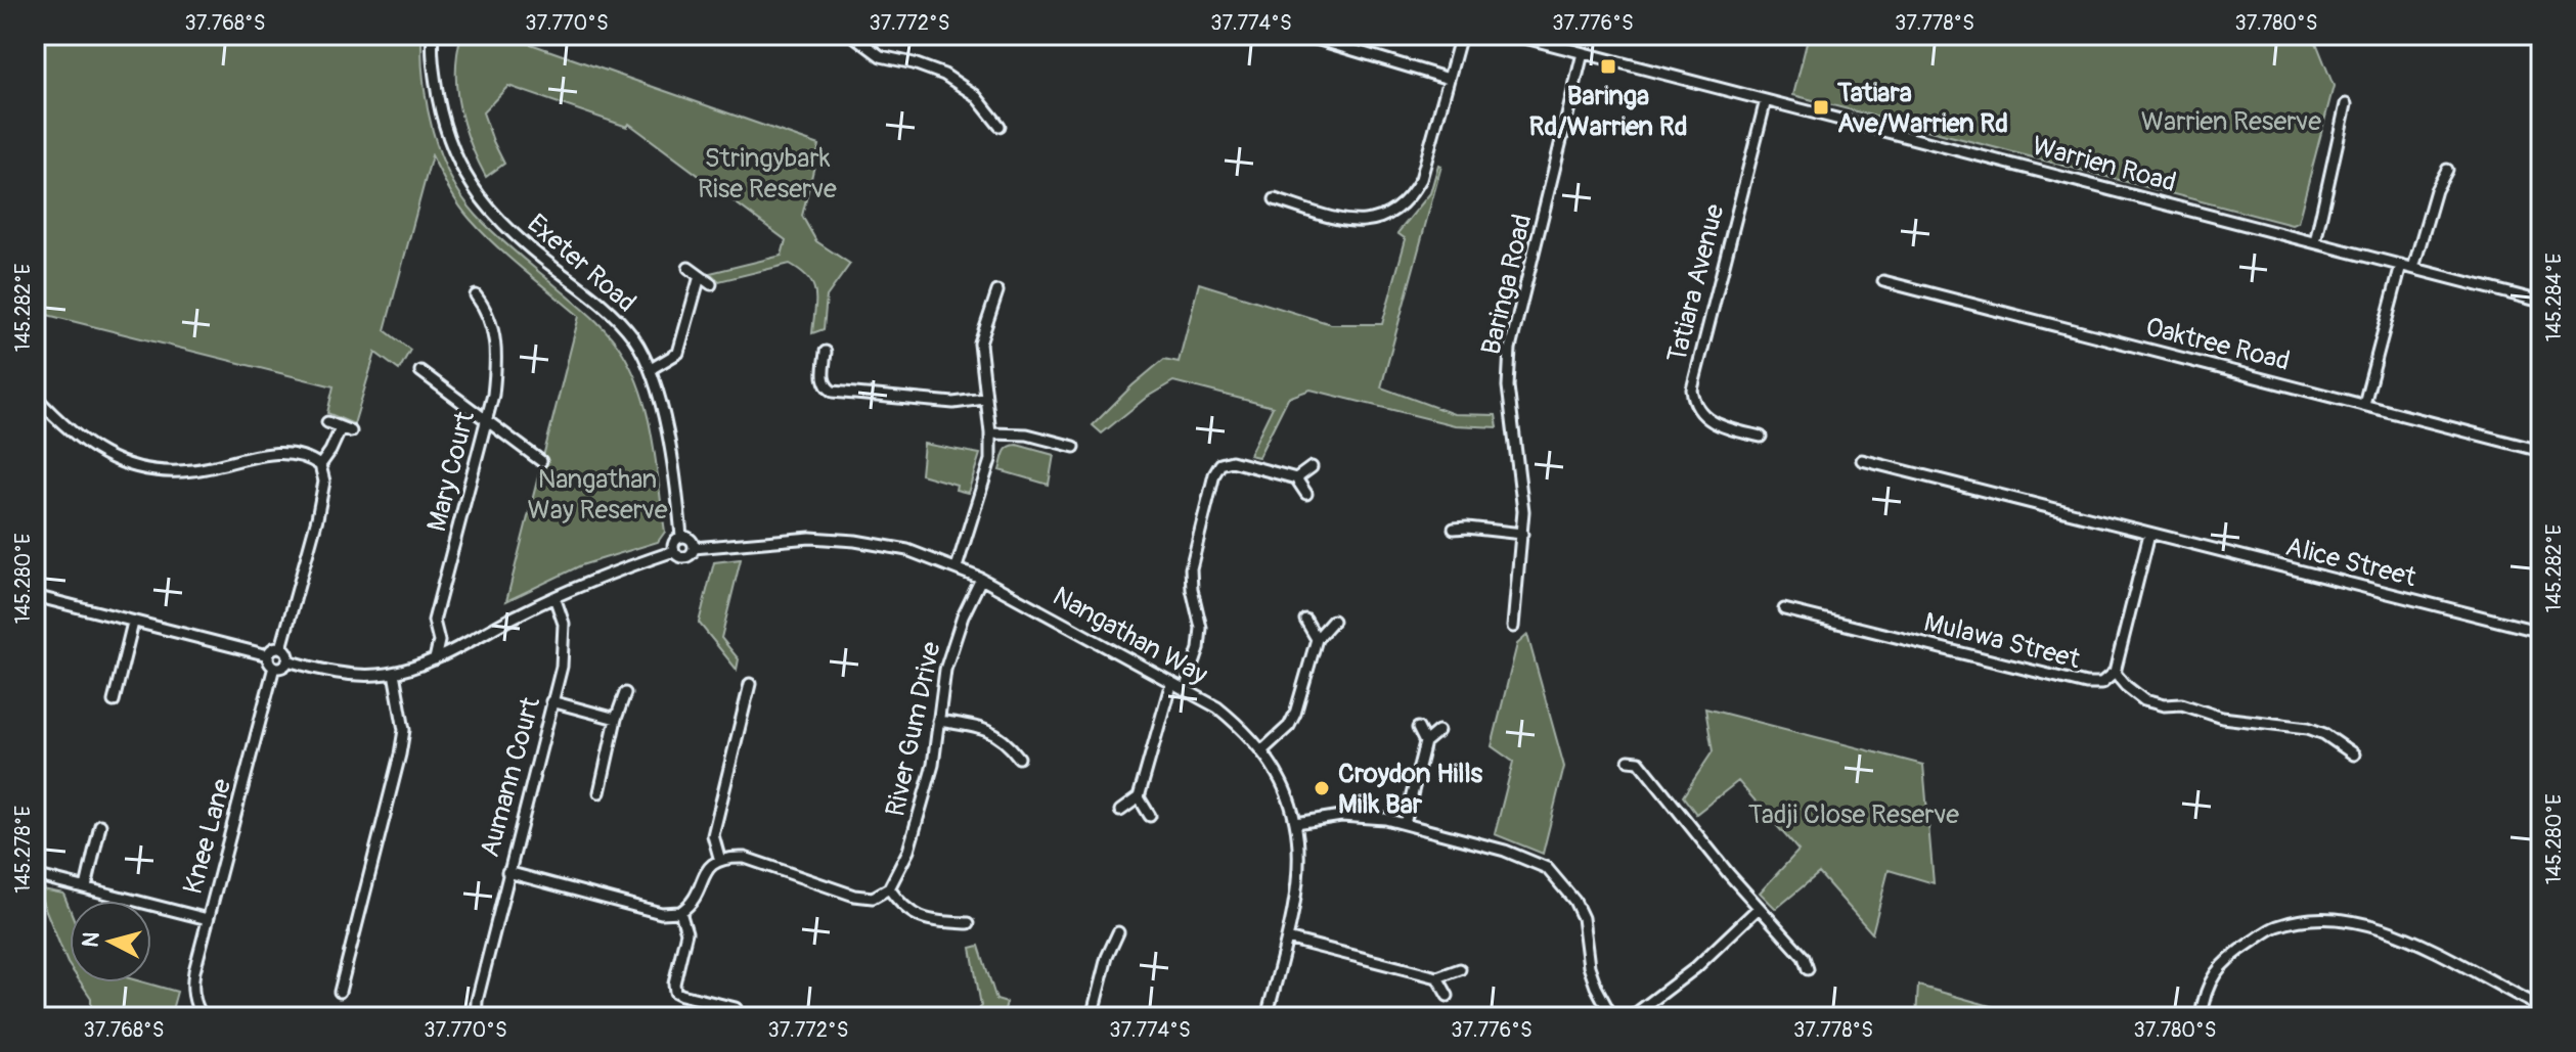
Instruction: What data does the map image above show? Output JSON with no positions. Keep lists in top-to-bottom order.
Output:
{
  "streets": {
    "street": [
      "Warrien Road",
      "Exeter Road",
      "Tatiara Avenue",
      "Baringa Road",
      "Oaktree Road",
      "Mary Court",
      "Alice Street",
      "Nangathan Way",
      "Mulawa Street",
      "River Gum Drive",
      "Aumann Court",
      "Knee Lane"
    ]
  },
  "crossings": [
    ["Warrien Road", "Tatiara Avenue"],
    ["Warrien Road", "Baringa Road"],
    ["Exeter Road", "Nangathan Way"],
    ["Alice Street", "Mulawa Street"],
    ["Nangathan Way", "River Gum Drive"]
  ],
  "parks": [
    "Warrien Reserve",
    "Stringybark Rise Reserve",
    "Nangathan Way Reserve",
    "Tadji Close Reserve"
  ],
  "places": {
    "transit": ["Baringa Rd/Warrien Rd", "Tatiara Ave/Warrien Rd"],
    "other": ["Croydon Hills Milk Bar"]
  },
  "north": "left",
  "coordinates": [
    "37.768°S",
    "37.770°S",
    "37.772°S",
    "37.774°S",
    "37.776°S",
    "37.778°S",
    "37.780°S",
    "145.284°E",
    "145.282°E",
    "145.280°E",
    "145.278°E"
  ]
}
